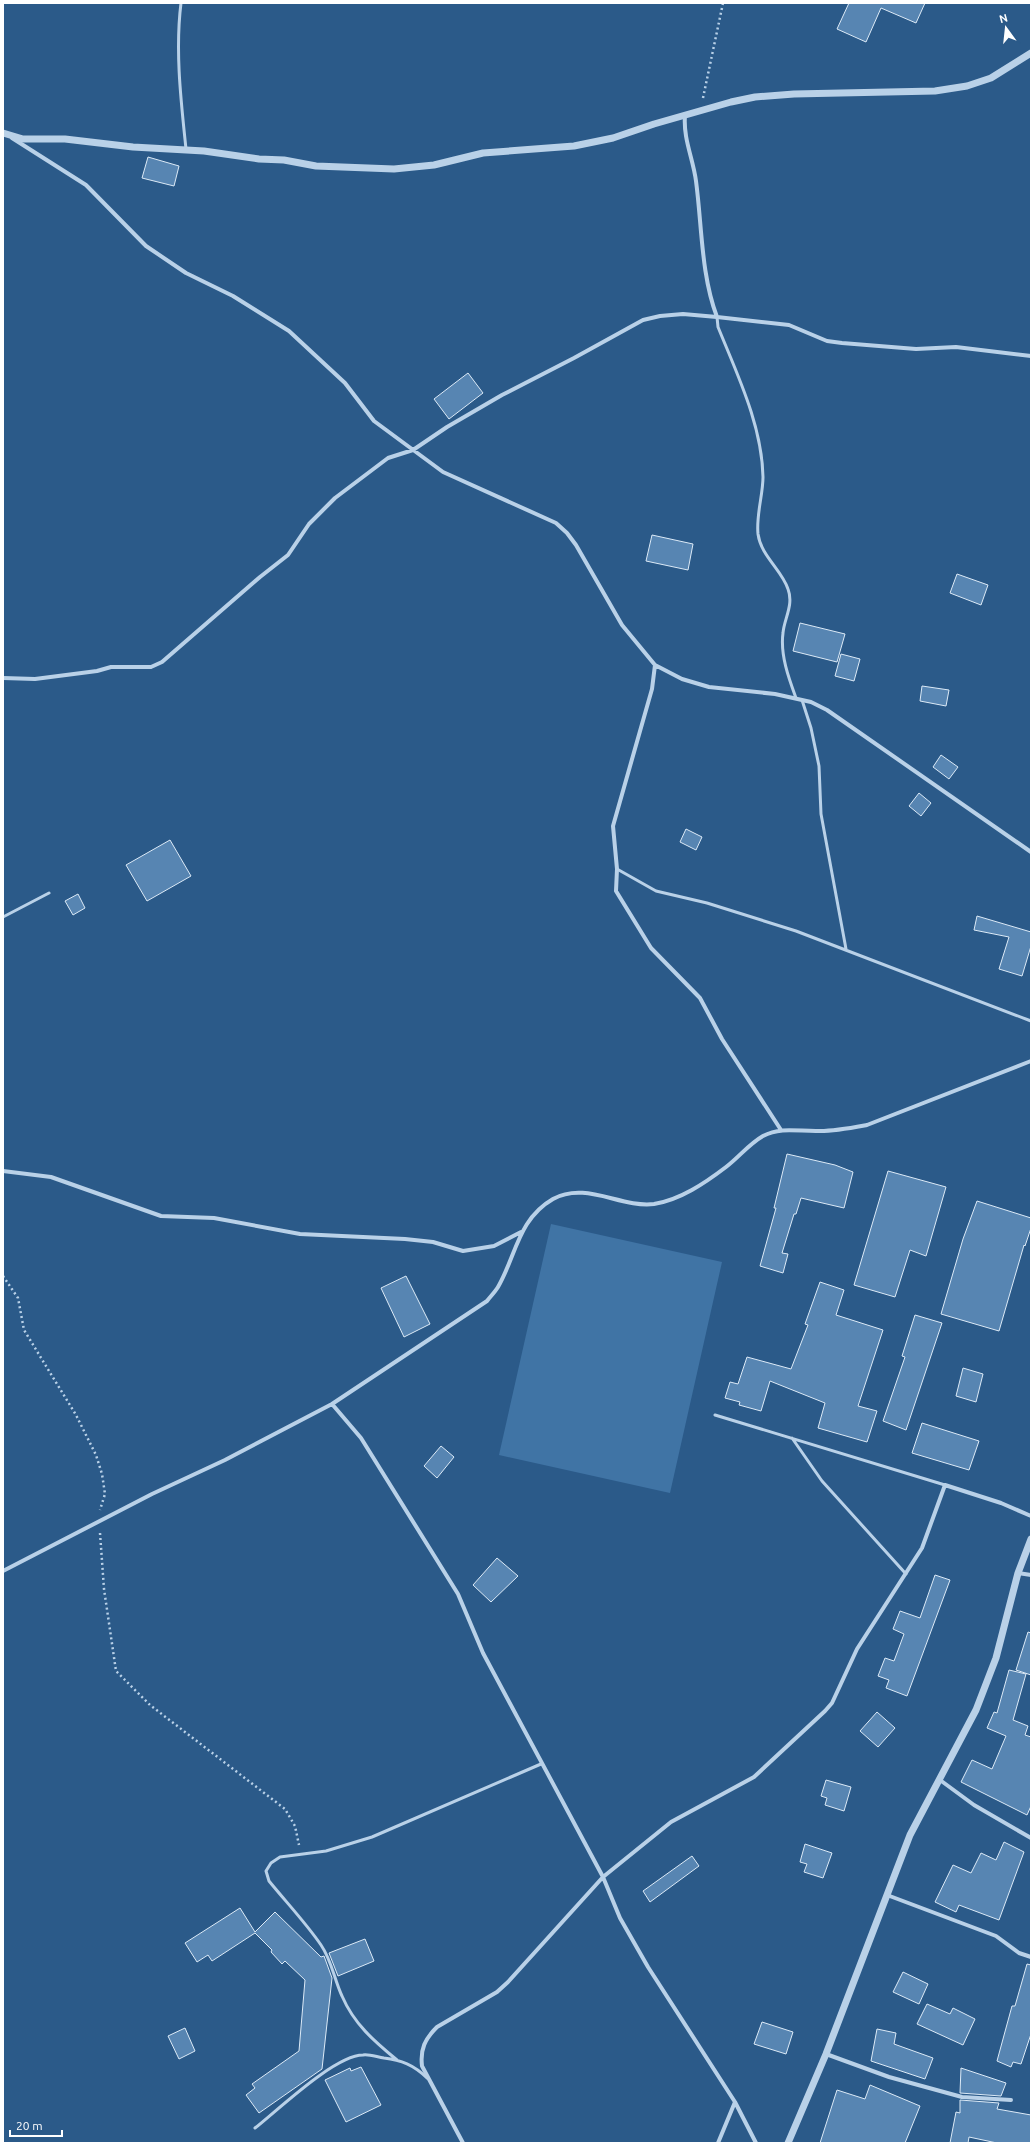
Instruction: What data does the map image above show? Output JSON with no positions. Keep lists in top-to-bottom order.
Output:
{
  "scale_bar": "20 m",
  "north": "top"
}
